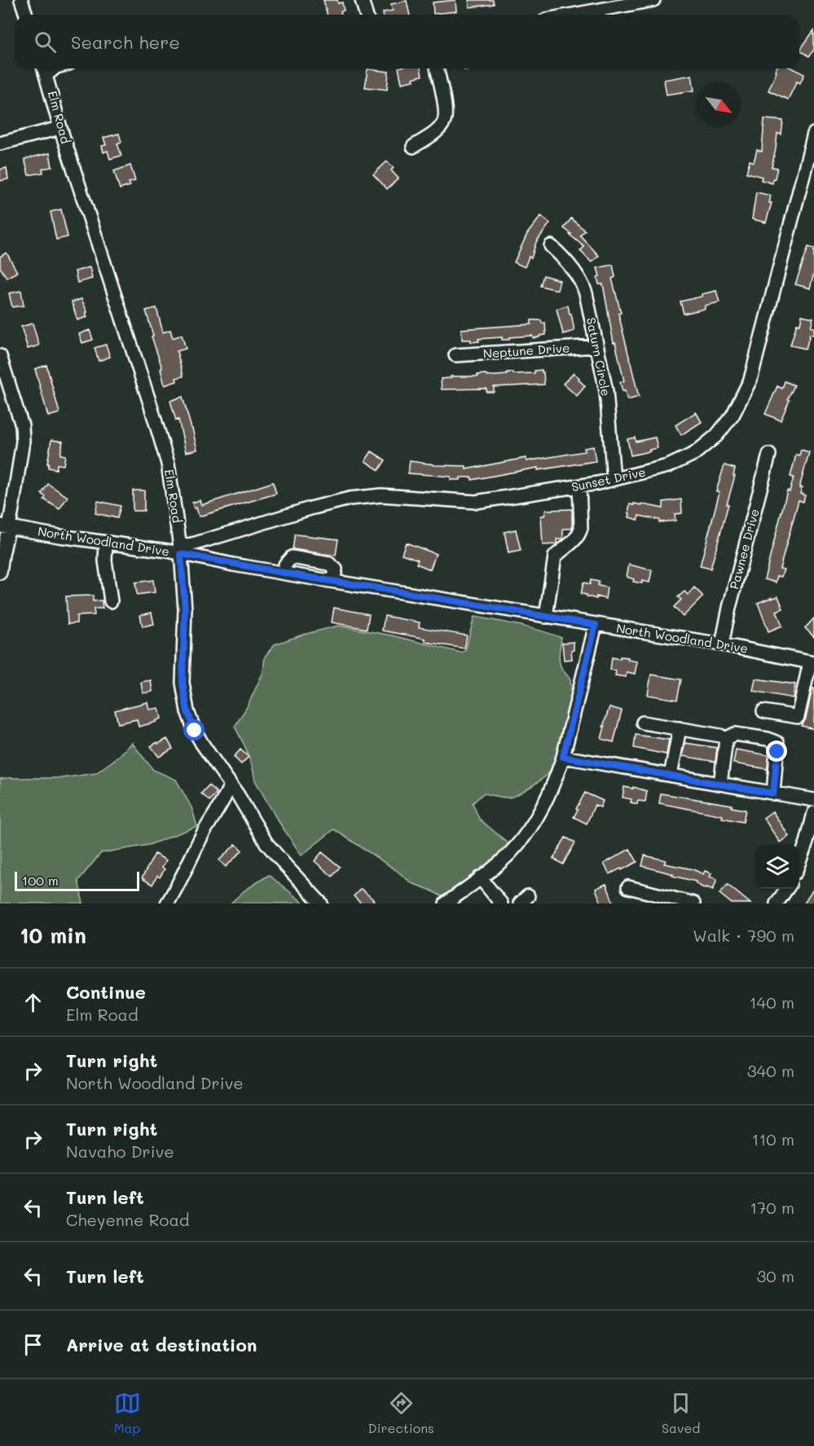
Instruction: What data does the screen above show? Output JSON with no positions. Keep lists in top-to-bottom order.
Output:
{
  "streets": {
    "street": [
      "Elm Road",
      "Neptune Drive",
      "Saturn Circle",
      "Sunset Drive",
      "North Woodland Drive",
      "Pawnee Drive"
    ]
  },
  "crossings": [
    ["Elm Road", "Sunset Drive"],
    ["Elm Road", "North Woodland Drive"],
    ["Neptune Drive", "Saturn Circle"],
    ["Saturn Circle", "Sunset Drive"],
    ["Sunset Drive", "North Woodland Drive"],
    ["North Woodland Drive", "Pawnee Drive"]
  ],
  "scale_bar": "100 m",
  "north": "bottom right",
  "page": {
    "search": "Search here",
    "scale": "100 m",
    "heading": ["10 min", "Walk · 790 m"],
    "list": [
      ["Continue", "Elm Road", "140 m"],
      ["Turn right", "North Woodland Drive", "340 m"],
      ["Turn right", "Navaho Drive", "110 m"],
      ["Turn left", "Cheyenne Road", "170 m"],
      ["Turn left", "30 m"],
      "Arrive at destination"
    ],
    "nav": ["Map", "Directions", "Saved"]
  }
}
